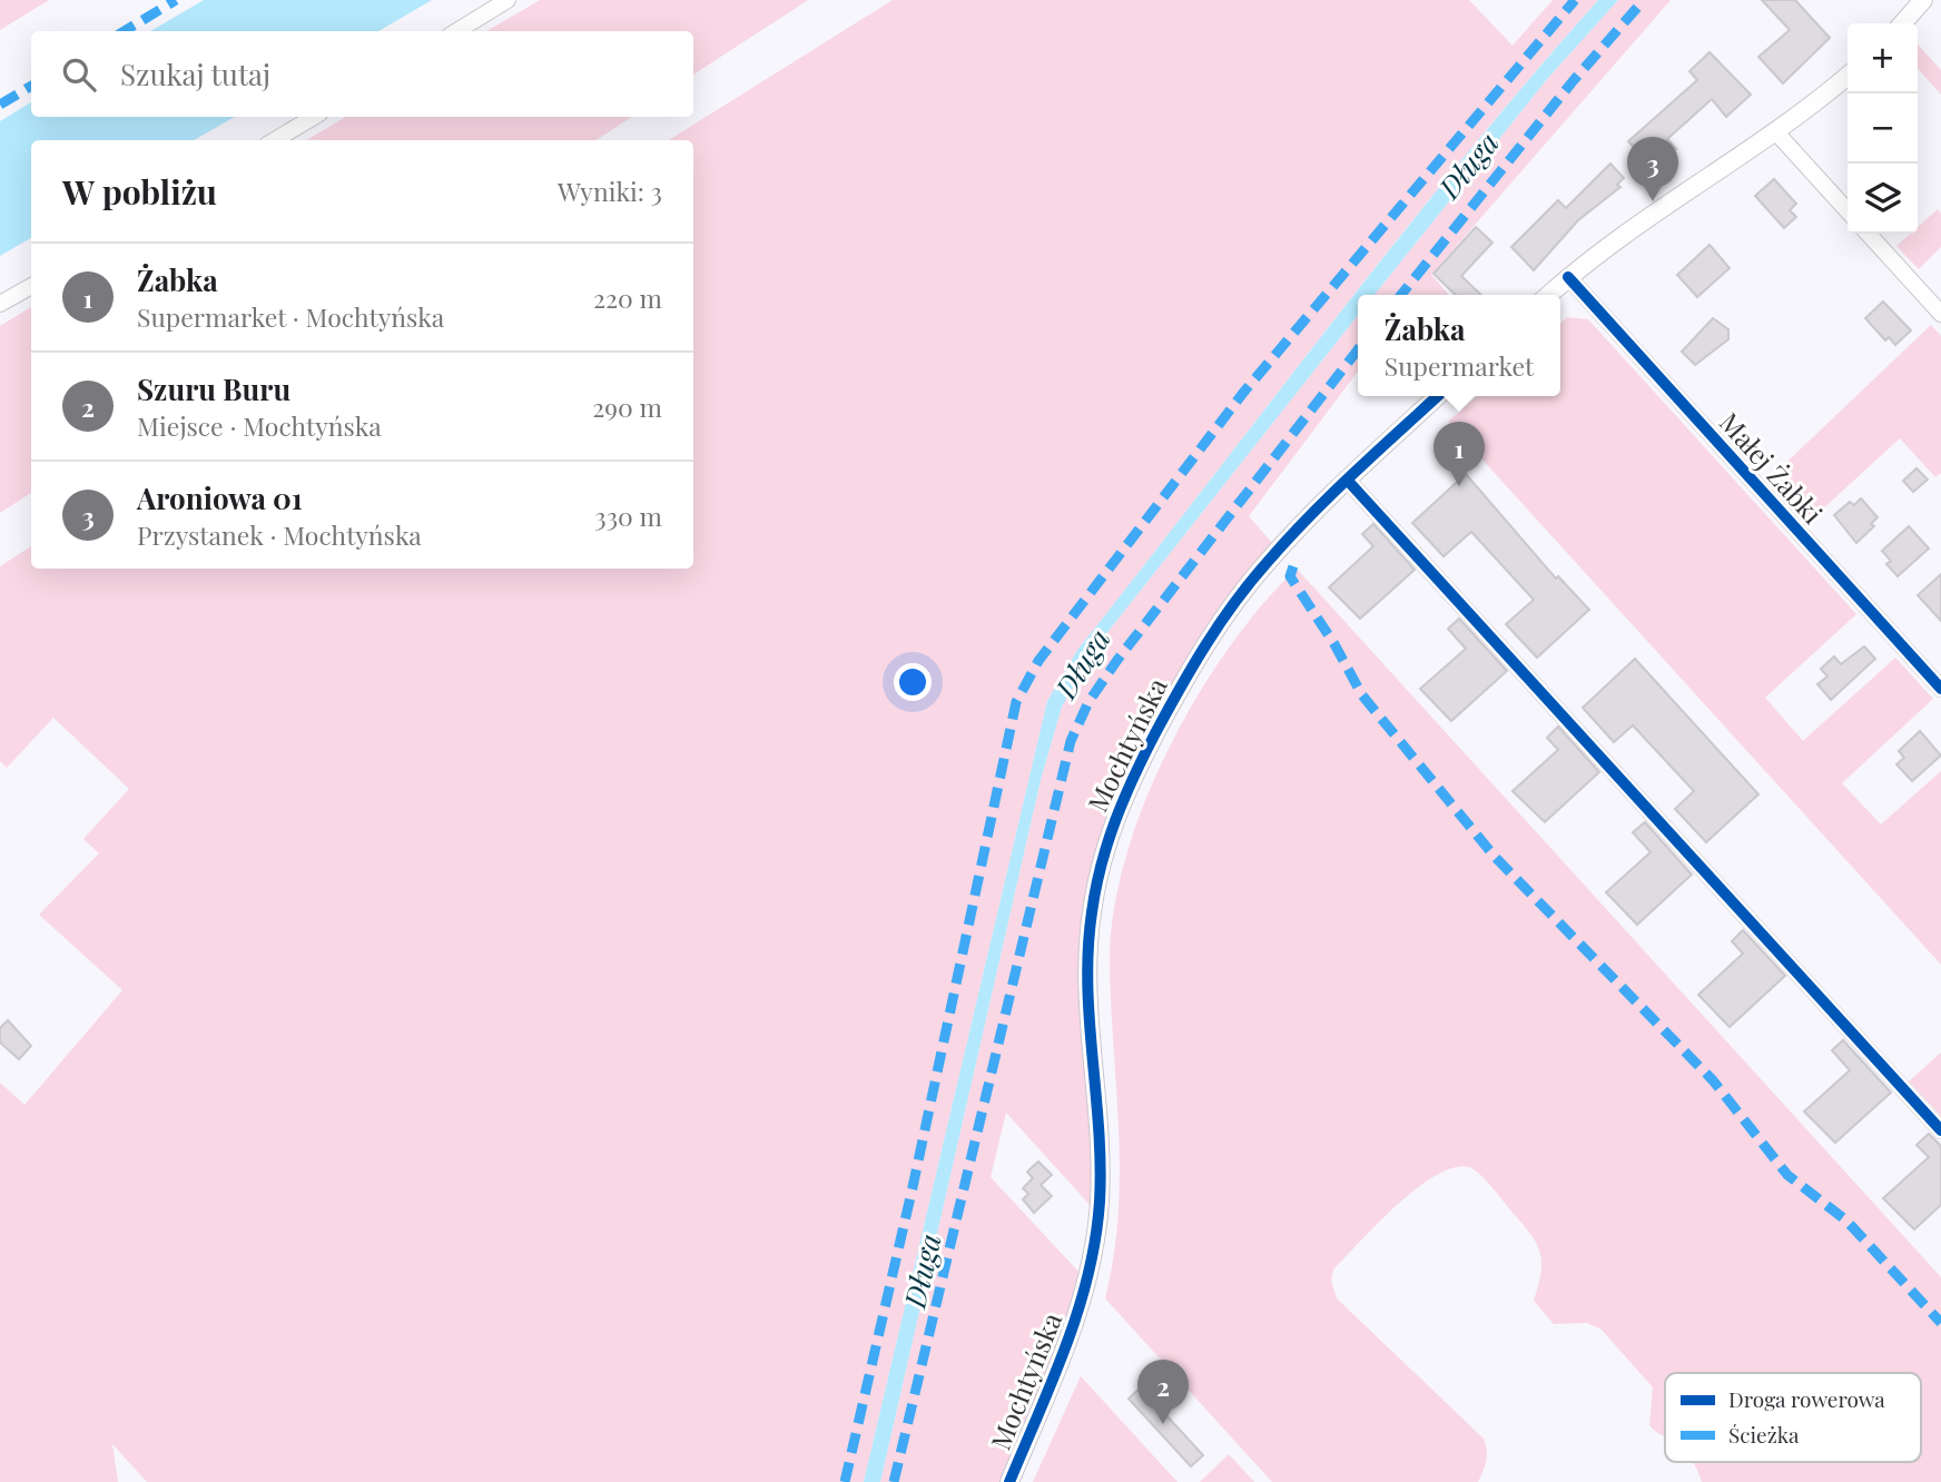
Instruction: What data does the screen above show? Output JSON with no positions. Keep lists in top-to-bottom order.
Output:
{
  "streets": {
    "street": ["Małej Żabki", "Mochtyńska"]
  },
  "water": ["Długa"],
  "legend": ["Droga rowerowa", "Ścieżka"],
  "page": {
    "map_buttons": ["+", "−"],
    "search": "Szukaj tutaj",
    "pins": ["3", "1", "2"],
    "heading": ["W pobliżu", "Wyniki: 3"],
    "list": [
      {
        "mark": "1",
        "name": "Żabka",
        "note": "Supermarket · Mochtyńska",
        "value": "220 m"
      },
      {
        "mark": "2",
        "name": "Szuru Buru",
        "note": "Miejsce · Mochtyńska",
        "value": "290 m"
      },
      {
        "mark": "3",
        "name": "Aroniowa 01",
        "note": "Przystanek · Mochtyńska",
        "value": "330 m"
      }
    ],
    "popup": ["Żabka", "Supermarket"]
  }
}
